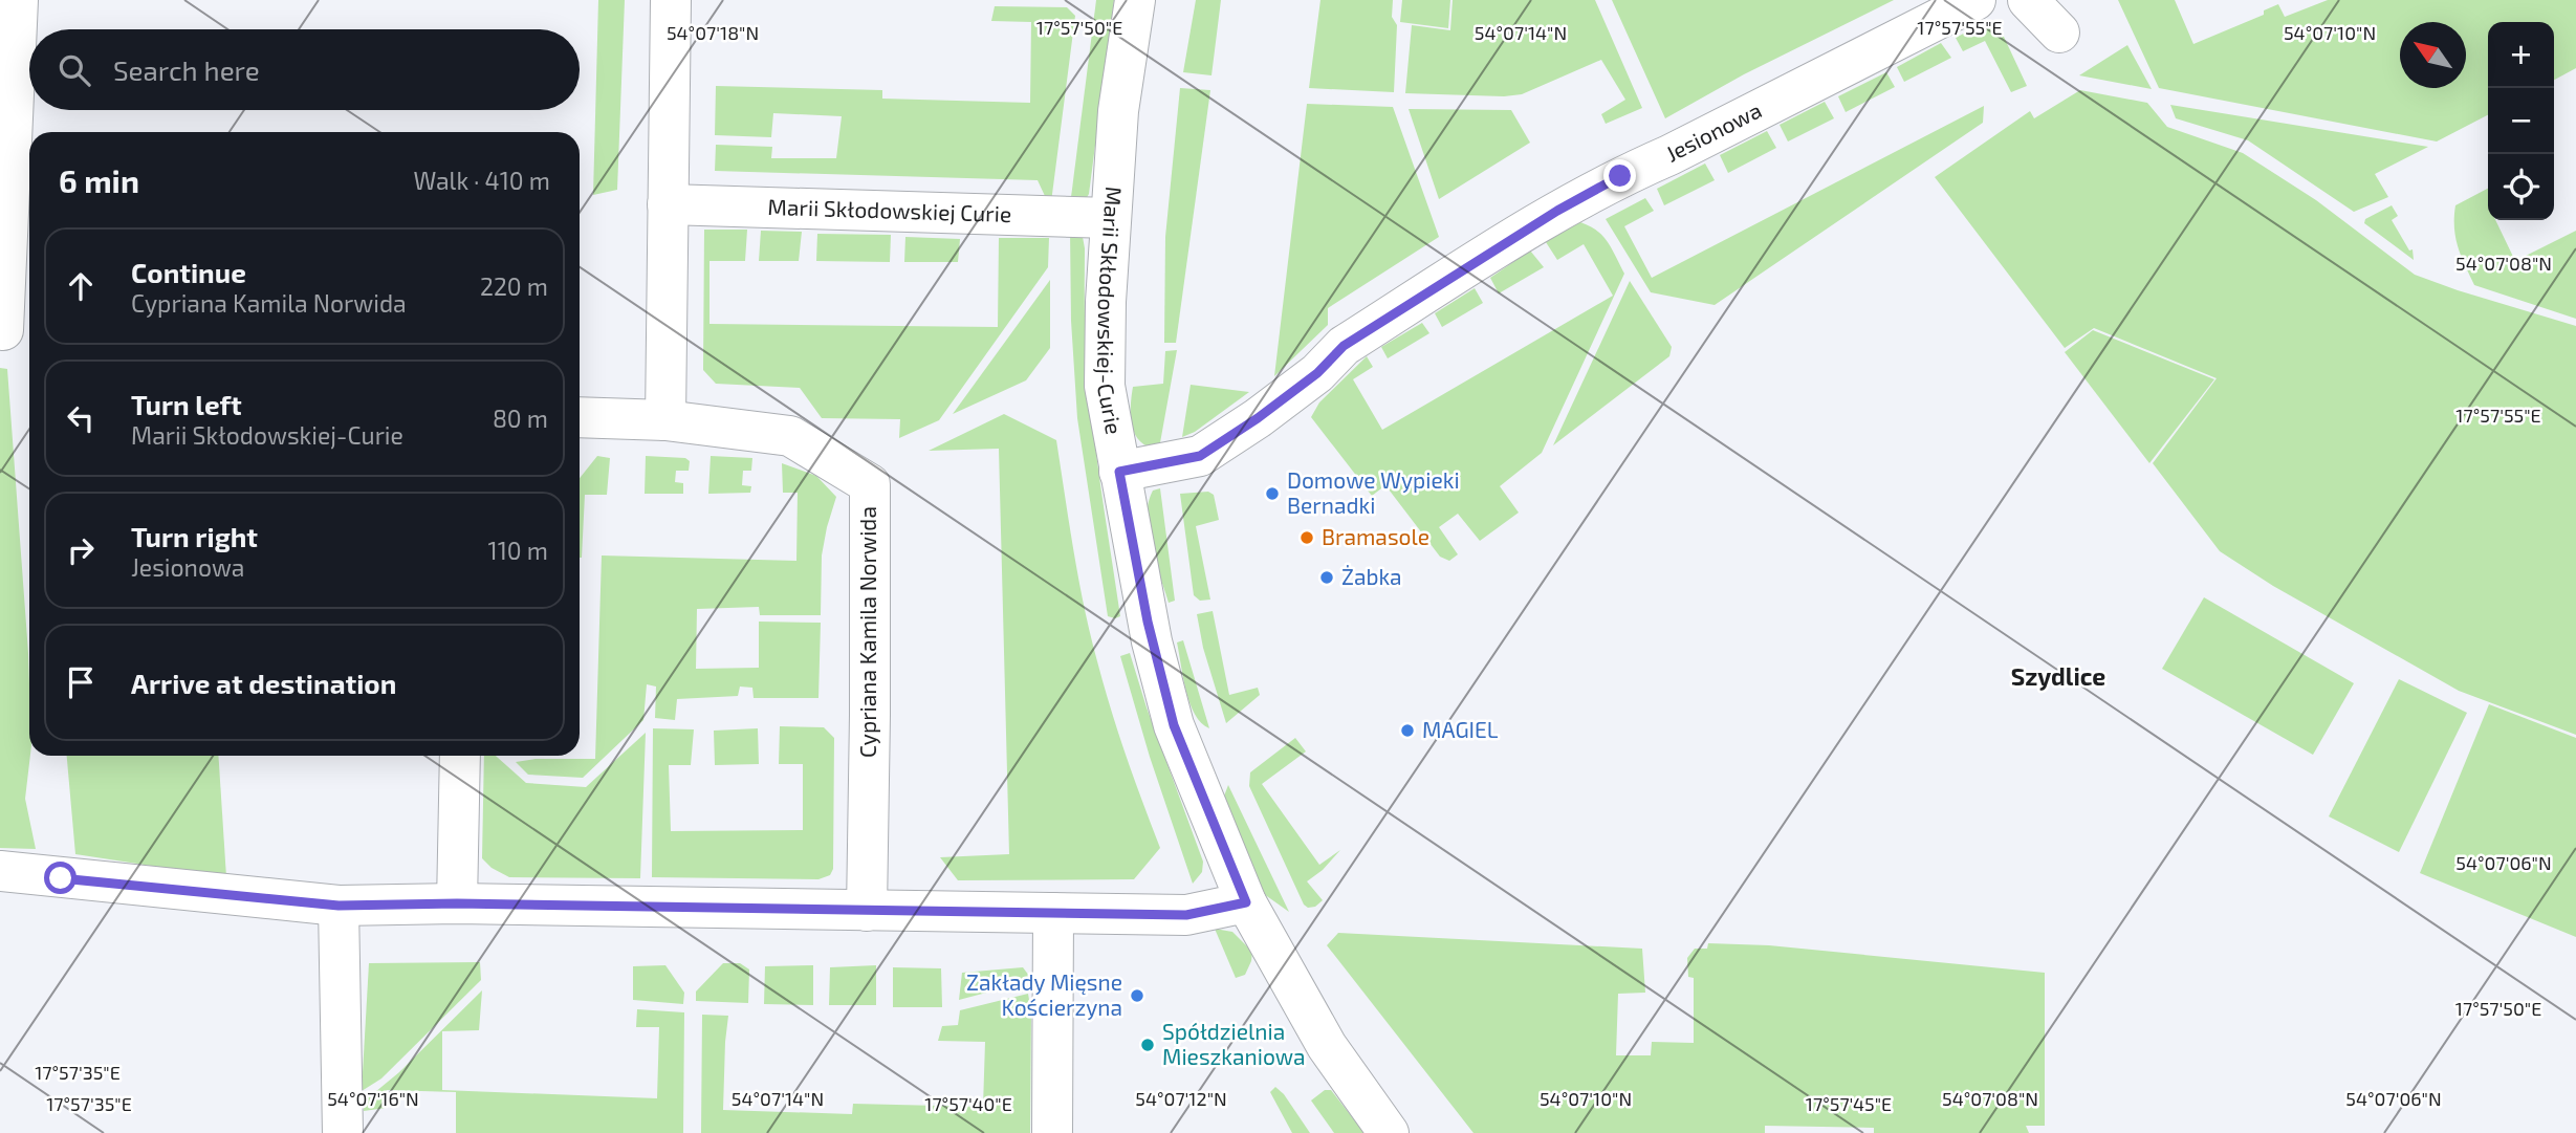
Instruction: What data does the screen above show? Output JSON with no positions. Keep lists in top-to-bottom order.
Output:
{
  "streets": {
    "street": [
      "Jesionowa",
      "Marii Skłodowskiej Curie",
      "Marii Skłodowskiej-Curie",
      "Cypriana Kamila Norwida"
    ]
  },
  "crossings": [
    ["Jesionowa", "Marii Skłodowskiej-Curie"],
    ["Marii Skłodowskiej Curie", "Marii Skłodowskiej-Curie"]
  ],
  "districts": ["Szydlice"],
  "places": [
    "Domowe Wypieki Bernadki",
    "Bramasole",
    "Żabka",
    "MAGIEL",
    "Zakłady Mięsne Kościerzyna",
    "Spółdzielnia Mieszkaniowa"
  ],
  "north": "top left",
  "page": {
    "map_buttons": ["+", "−"],
    "search": "Search here",
    "heading": ["6 min", "Walk · 410 m"],
    "list": [
      ["Continue", "Cypriana Kamila Norwida", "220 m"],
      ["Turn left", "Marii Skłodowskiej-Curie", "80 m"],
      ["Turn right", "Jesionowa", "110 m"],
      "Arrive at destination"
    ]
  },
  "coordinates": [
    "17°57'50\"E",
    "17°57'55\"E",
    "54°07'14\"N",
    "54°07'10\"N",
    "54°07'18\"N",
    "54°07'08\"N",
    "54°07'06\"N",
    "17°57'35\"E",
    "54°07'16\"N",
    "54°07'12\"N",
    "17°57'40\"E",
    "17°57'45\"E"
  ]
}
